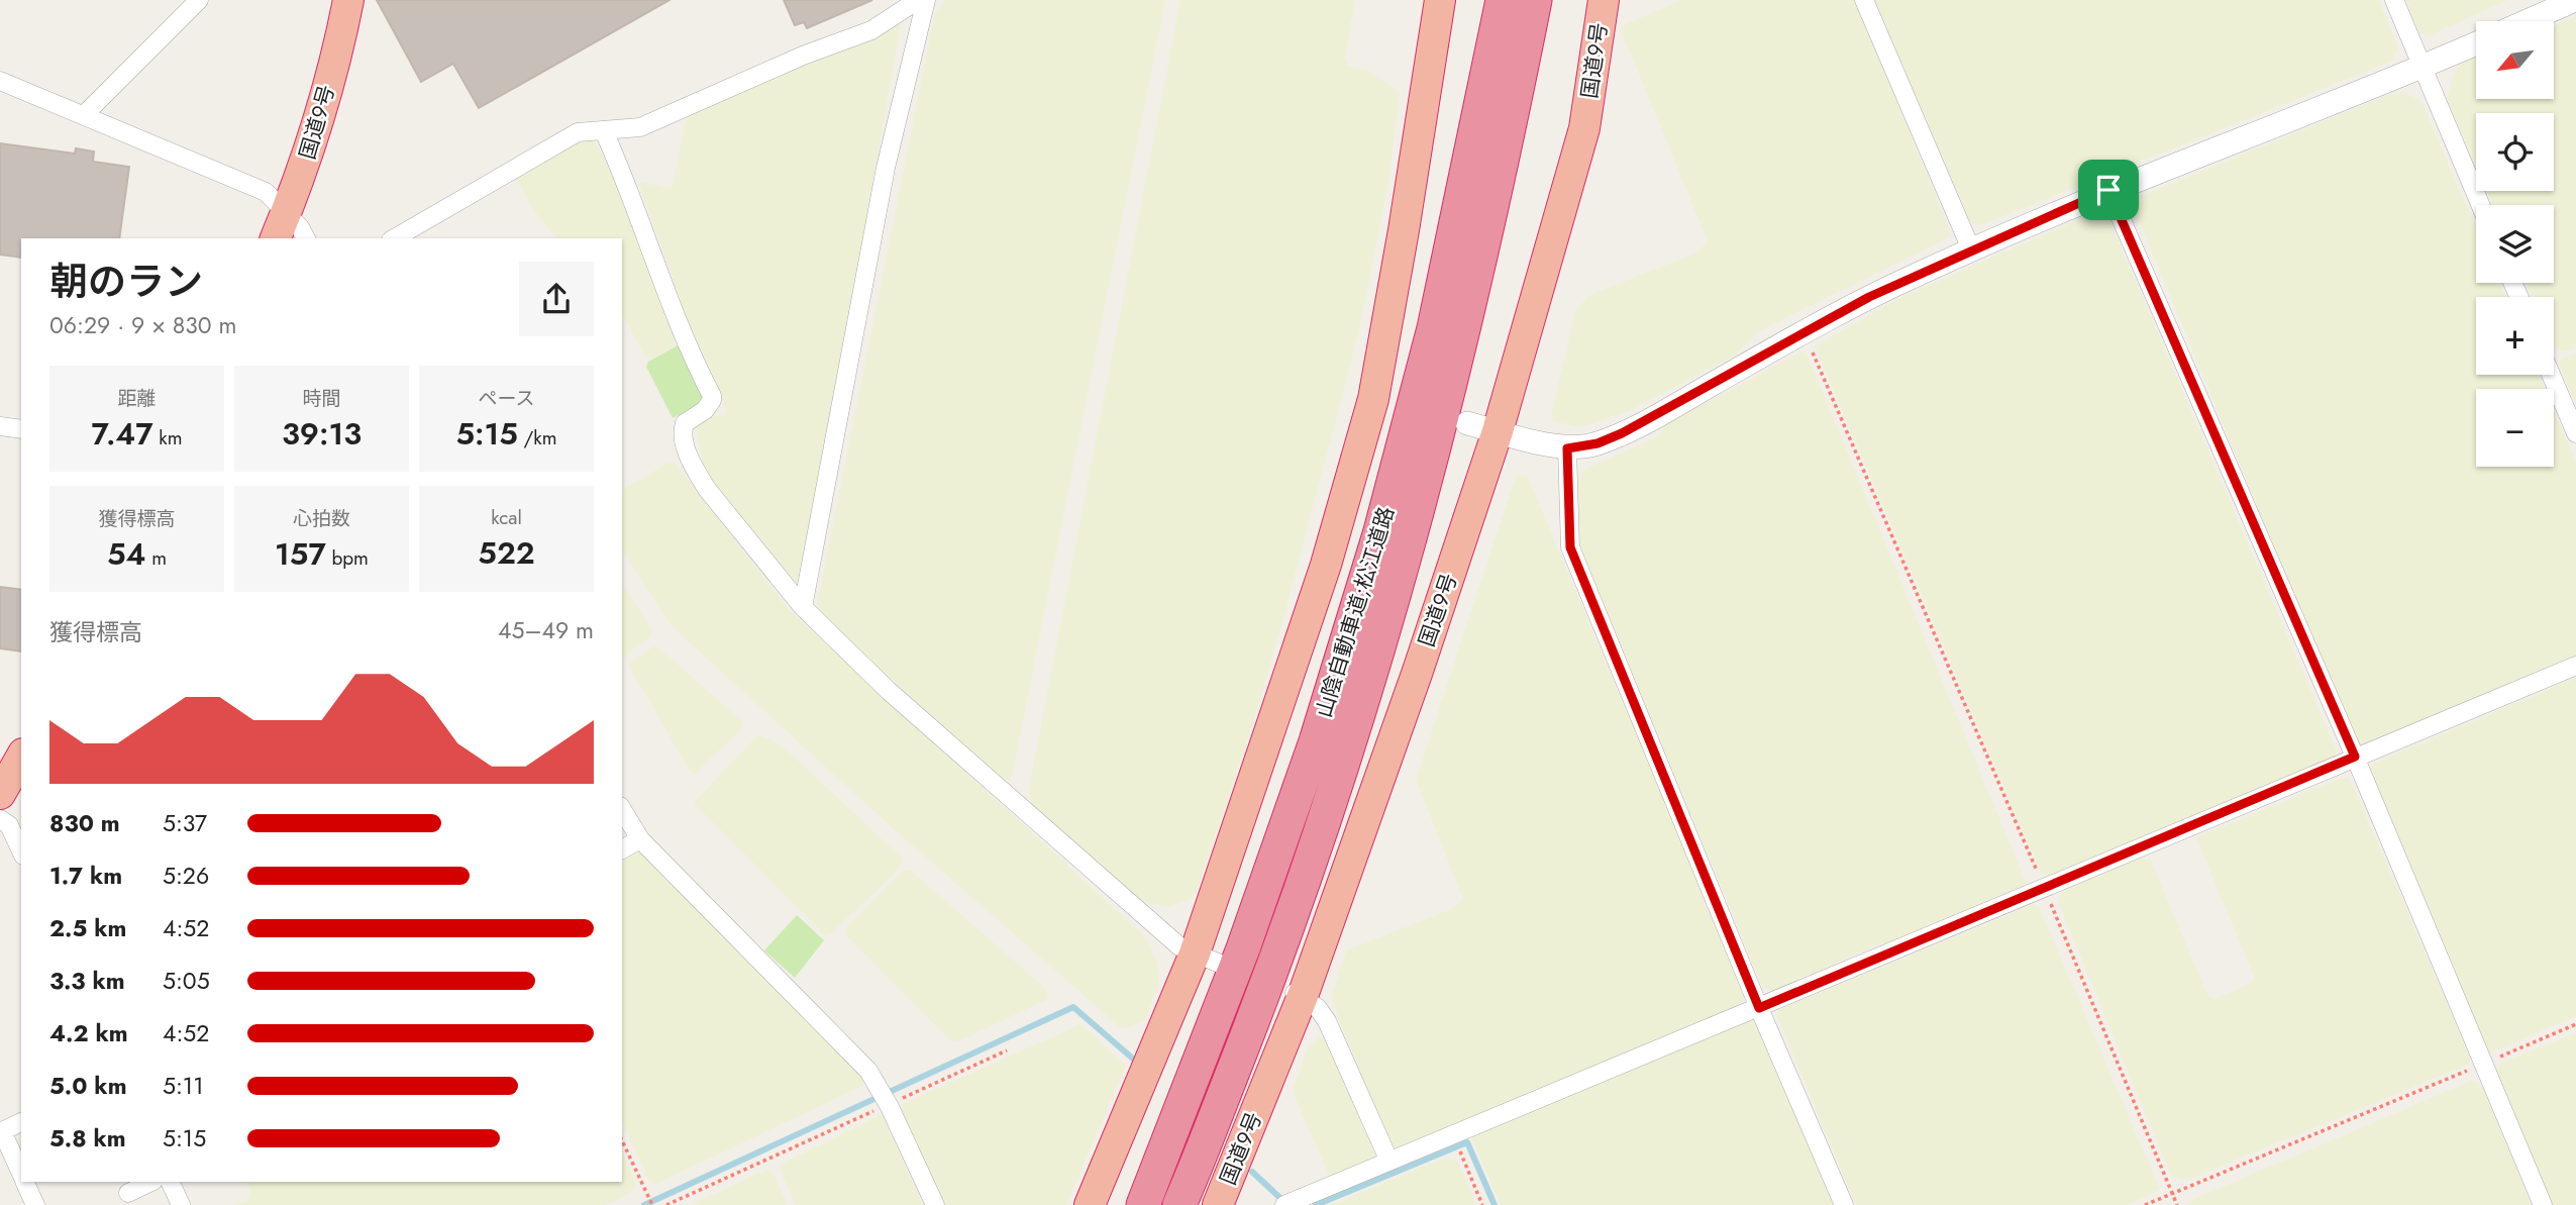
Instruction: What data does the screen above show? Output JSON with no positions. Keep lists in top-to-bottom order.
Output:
{
  "streets": {
    "highway": ["国道9号", "山陰自動車道;松江道路"]
  },
  "north": "bottom left",
  "page": {
    "map_buttons": ["+", "−"],
    "heading": ["朝のラン", "06:29 · 9 × 830 m"],
    "stats": [
      ["距離", "7.47 km"],
      ["時間", "39:13"],
      ["ペース", "5:15 /km"],
      ["獲得標高", "54 m"],
      ["心拍数", "157 bpm"],
      ["kcal", "522"]
    ],
    "chart": ["獲得標高", "45–49 m"],
    "list": [
      {
        "name": "830 m",
        "note": "5:37"
      },
      {
        "name": "1.7 km",
        "note": "5:26"
      },
      {
        "name": "2.5 km",
        "note": "4:52"
      },
      {
        "name": "3.3 km",
        "note": "5:05"
      },
      {
        "name": "4.2 km",
        "note": "4:52"
      },
      {
        "name": "5.0 km",
        "note": "5:11"
      },
      {
        "name": "5.8 km",
        "note": "5:15"
      }
    ]
  }
}
